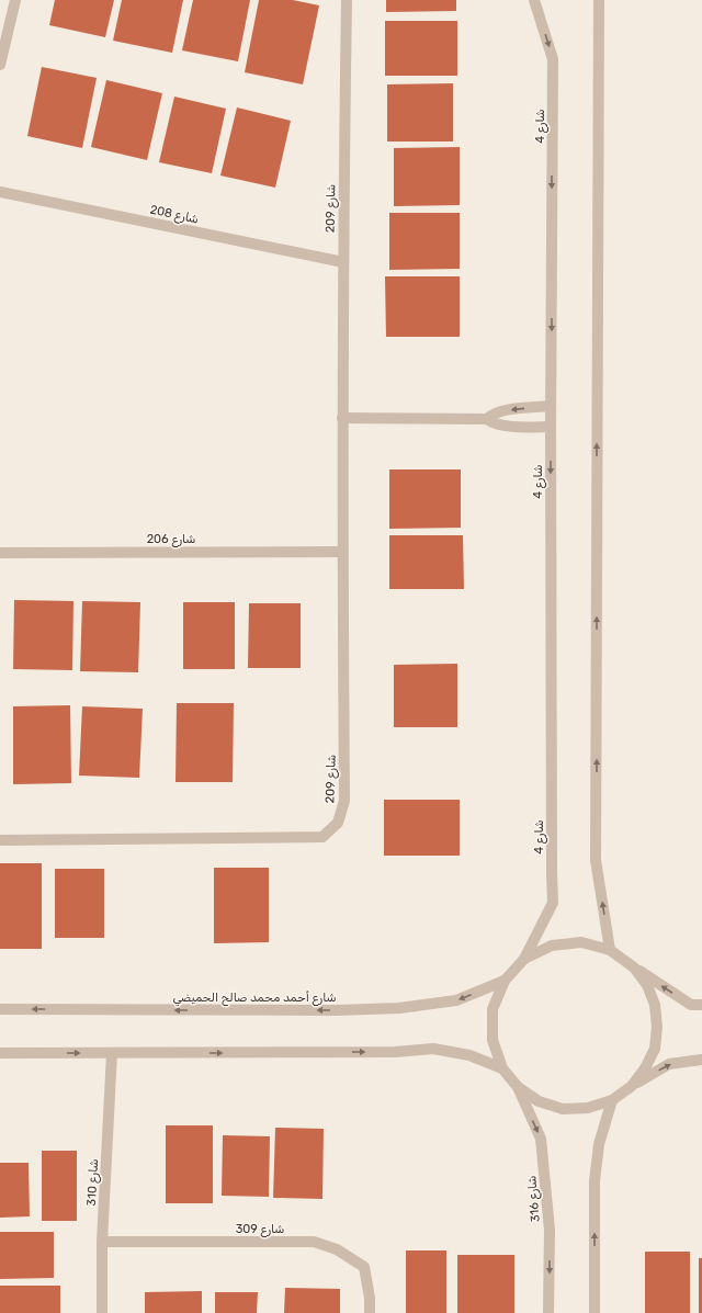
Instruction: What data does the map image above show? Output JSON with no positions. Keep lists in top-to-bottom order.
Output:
{
  "streets": {
    "street": [
      "شارع 4",
      "شارع 209",
      "شارع 208",
      "شارع 206",
      "شارع أحمد محمد صالح الحميضي",
      "شارع 310",
      "شارع 316",
      "شارع 309"
    ]
  },
  "crossings": [
    ["شارع 209", "شارع 208"],
    ["شارع 209", "شارع 206"],
    ["شارع 310", "شارع 309"]
  ]
}
